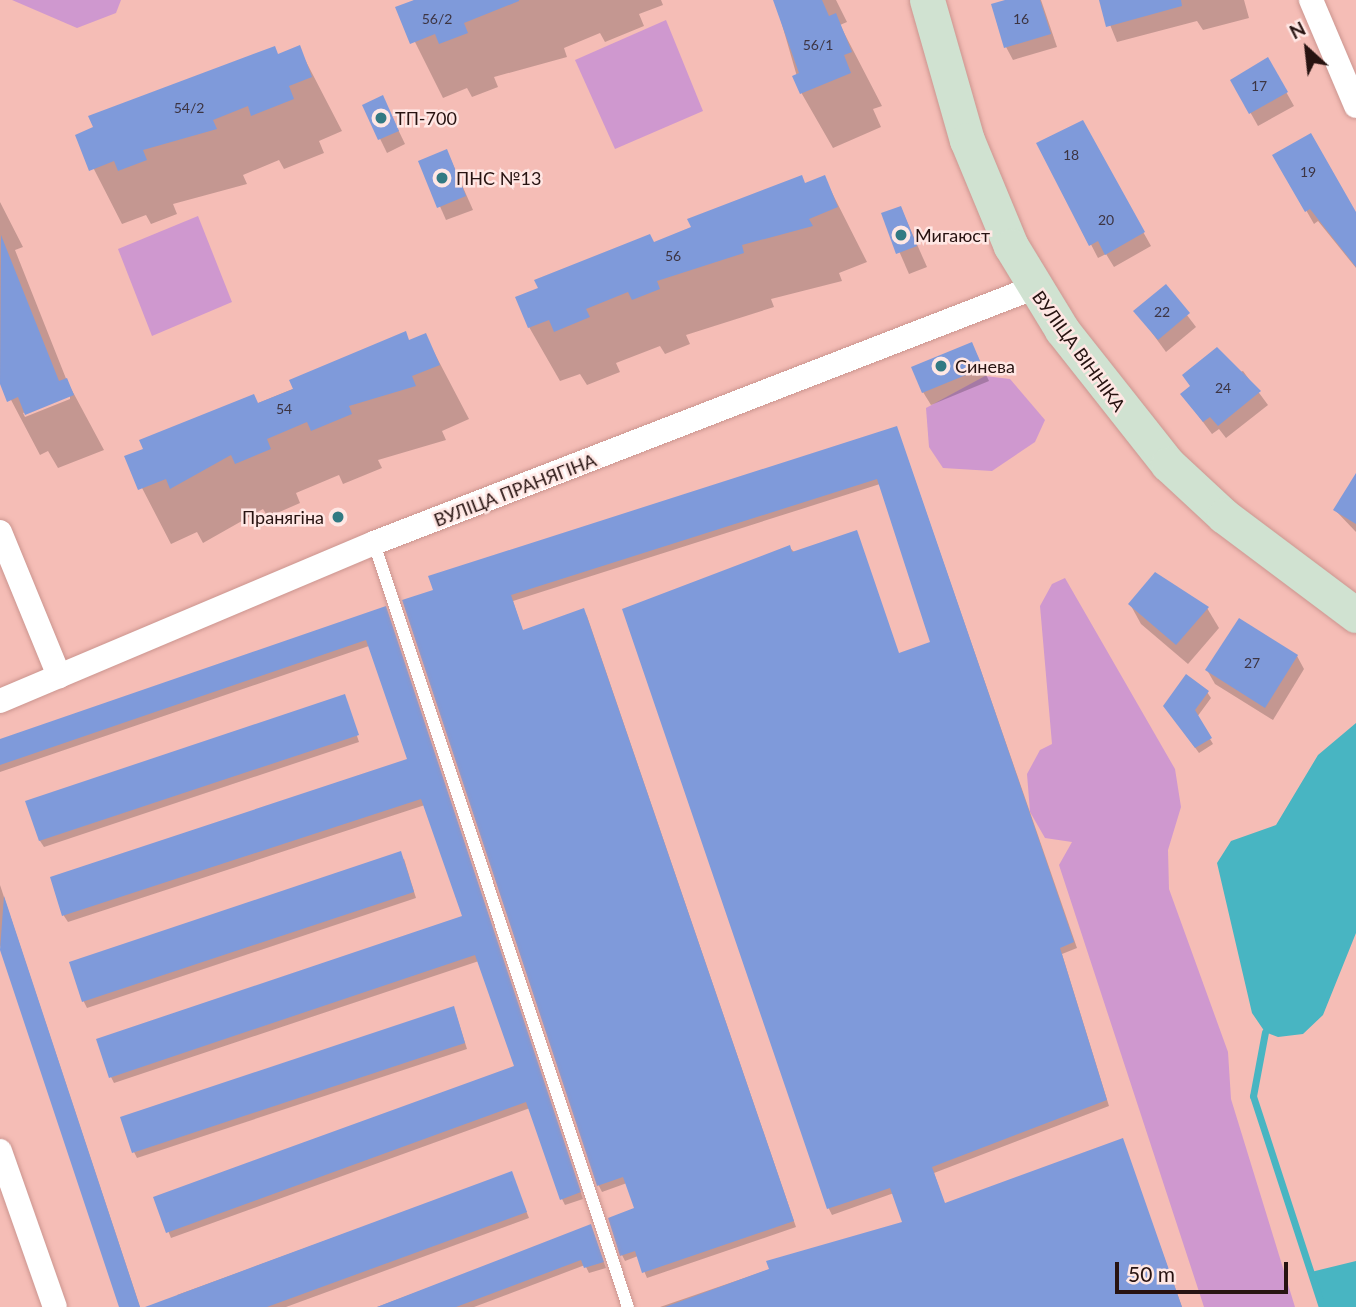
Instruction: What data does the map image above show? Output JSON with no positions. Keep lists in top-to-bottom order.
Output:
{
  "streets": {
    "street": ["ВУЛІЦА ВІННІКА", "ВУЛІЦА ПРАНЯГІНА"]
  },
  "crossings": [
    ["ВУЛІЦА ВІННІКА", "ВУЛІЦА ПРАНЯГІНА"]
  ],
  "places": [
    "ТП-700",
    "ПНС №13",
    "Мигаюст",
    "Синева",
    "Пранягіна"
  ],
  "house_numbers": [
    "56/2",
    "16",
    "56/1",
    "17",
    "54/2",
    "18",
    "19",
    "20",
    "56",
    "22",
    "24",
    "54",
    "27"
  ],
  "scale_bar": "50 m",
  "north": "top left"
}
